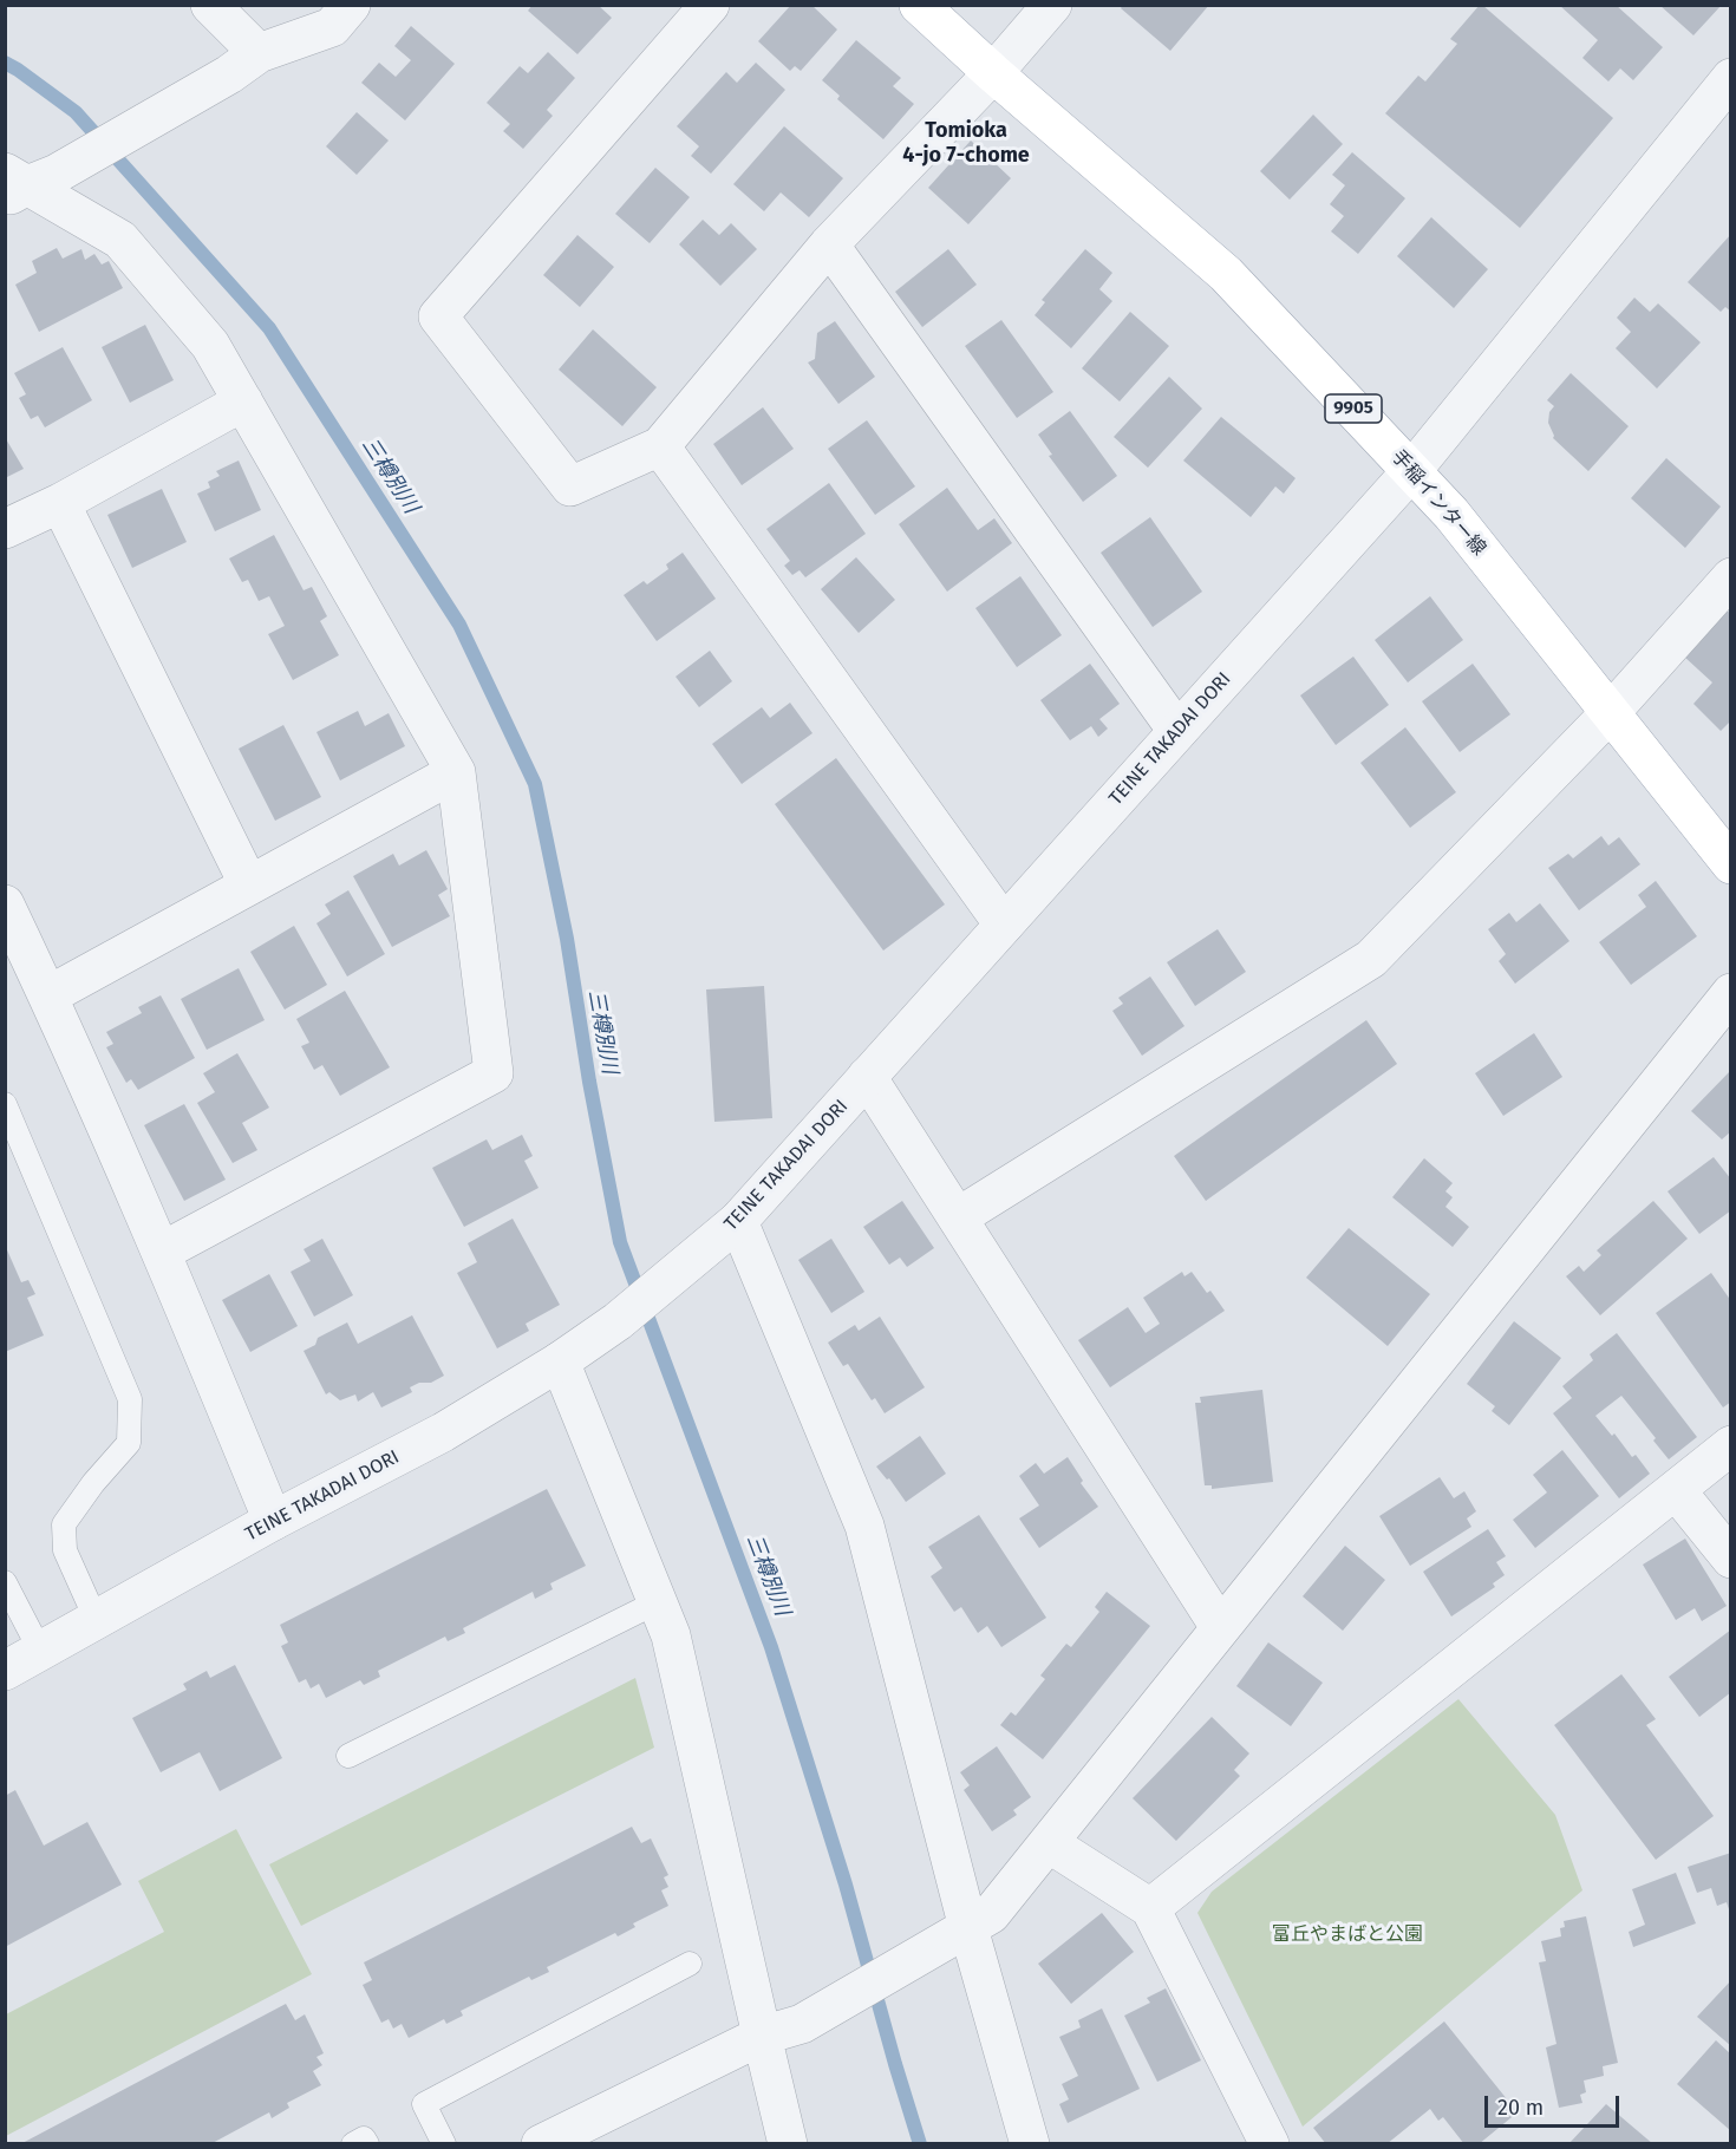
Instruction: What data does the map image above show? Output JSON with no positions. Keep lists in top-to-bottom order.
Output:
{
  "streets": {
    "main road": ["9905", "手稲インター線"],
    "street": ["TEINE TAKADAI DORI"]
  },
  "crossings": [
    ["手稲インター線", "TEINE TAKADAI DORI"]
  ],
  "districts": ["Tomioka 4-jo 7-chome"],
  "water": ["三樽別川"],
  "parks": ["富丘やまばと公園"],
  "scale_bar": "20 m"
}
